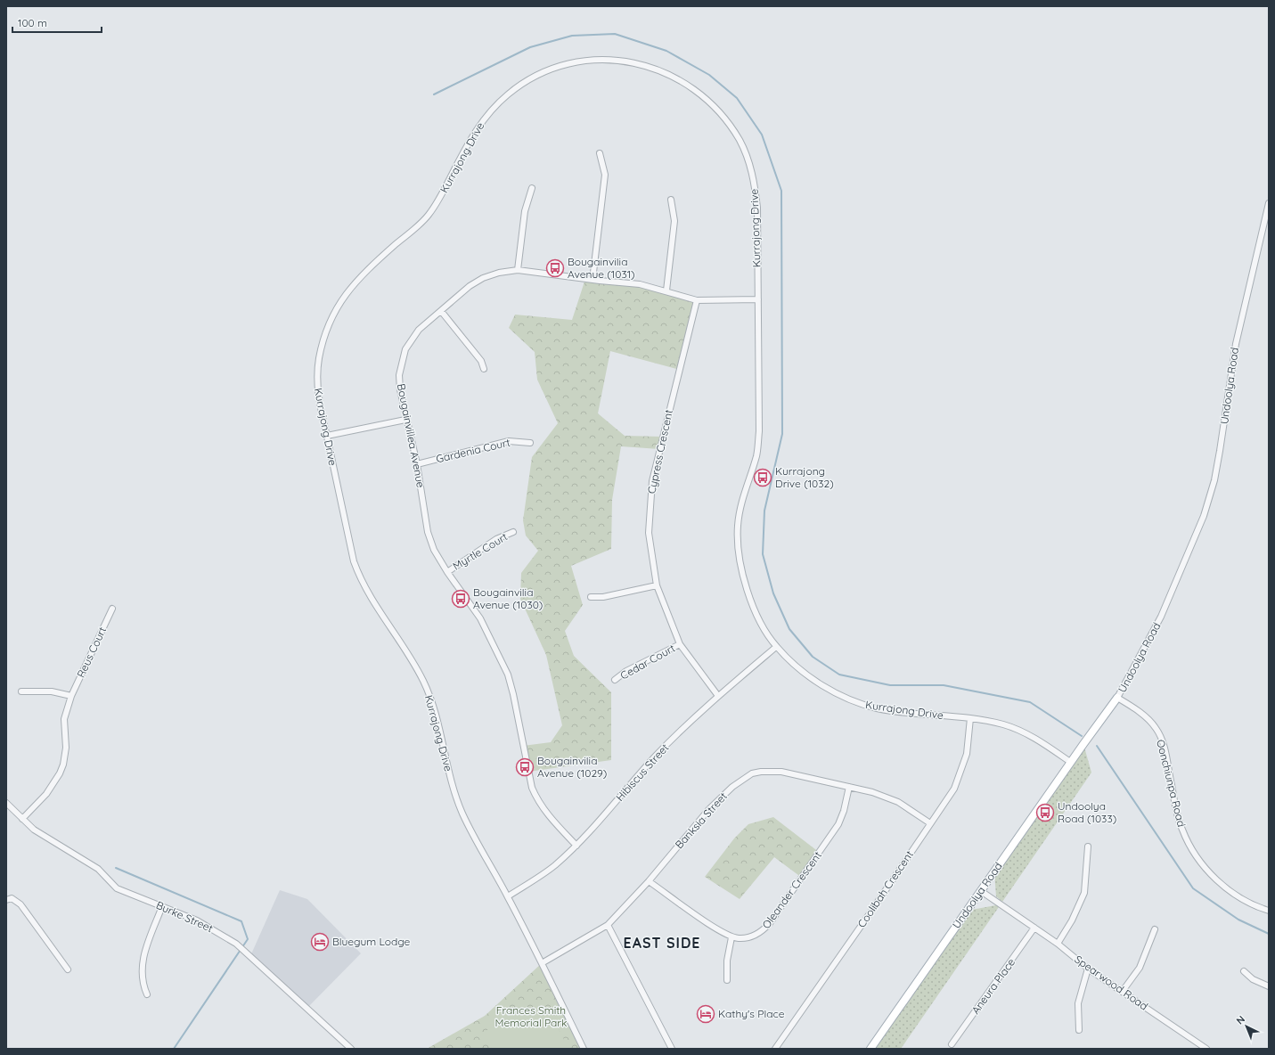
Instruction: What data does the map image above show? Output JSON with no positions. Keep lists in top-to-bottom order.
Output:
{
  "streets": {
    "main road": ["Undoolya Road"],
    "street": [
      "Kurrajong Drive",
      "Bougainvillea Avenue",
      "Gardenia Court",
      "Cypress Crescent",
      "Myrtle Court",
      "Reus Court",
      "Cedar Court",
      "Hibiscus Street",
      "Oonchiunpa Road",
      "Banksia Street",
      "Coolibah Crescent",
      "Oleander Crescent",
      "Burke Street",
      "Spearwood Road",
      "Aneura Place"
    ]
  },
  "crossings": [
    ["Kurrajong Drive", "Undoolya Road"],
    ["Kurrajong Drive", "Bougainvillea Avenue"],
    ["Kurrajong Drive", "Hibiscus Street"],
    ["Kurrajong Drive", "Banksia Street"],
    ["Kurrajong Drive", "Coolibah Crescent"],
    ["Undoolya Road", "Oonchiunpa Road"],
    ["Undoolya Road", "Spearwood Road"],
    ["Bougainvillea Avenue", "Gardenia Court"],
    ["Bougainvillea Avenue", "Cypress Crescent"],
    ["Bougainvillea Avenue", "Myrtle Court"],
    ["Bougainvillea Avenue", "Hibiscus Street"],
    ["Cypress Crescent", "Cedar Court"],
    ["Cypress Crescent", "Hibiscus Street"],
    ["Reus Court", "Burke Street"],
    ["Banksia Street", "Coolibah Crescent"],
    ["Banksia Street", "Oleander Crescent"],
    ["Spearwood Road", "Aneura Place"]
  ],
  "districts": ["EAST SIDE"],
  "parks": ["Frances Smith Memorial Park"],
  "places": {
    "bus stop": [
      "Bougainvilia Avenue (1031)",
      "Kurrajong Drive (1032)",
      "Bougainvilia Avenue (1030)",
      "Bougainvilia Avenue (1029)",
      "Undoolya Road (1033)"
    ],
    "hotel": ["Bluegum Lodge", "Kathy's Place"]
  },
  "scale_bar": "100 m",
  "north": "top left"
}
